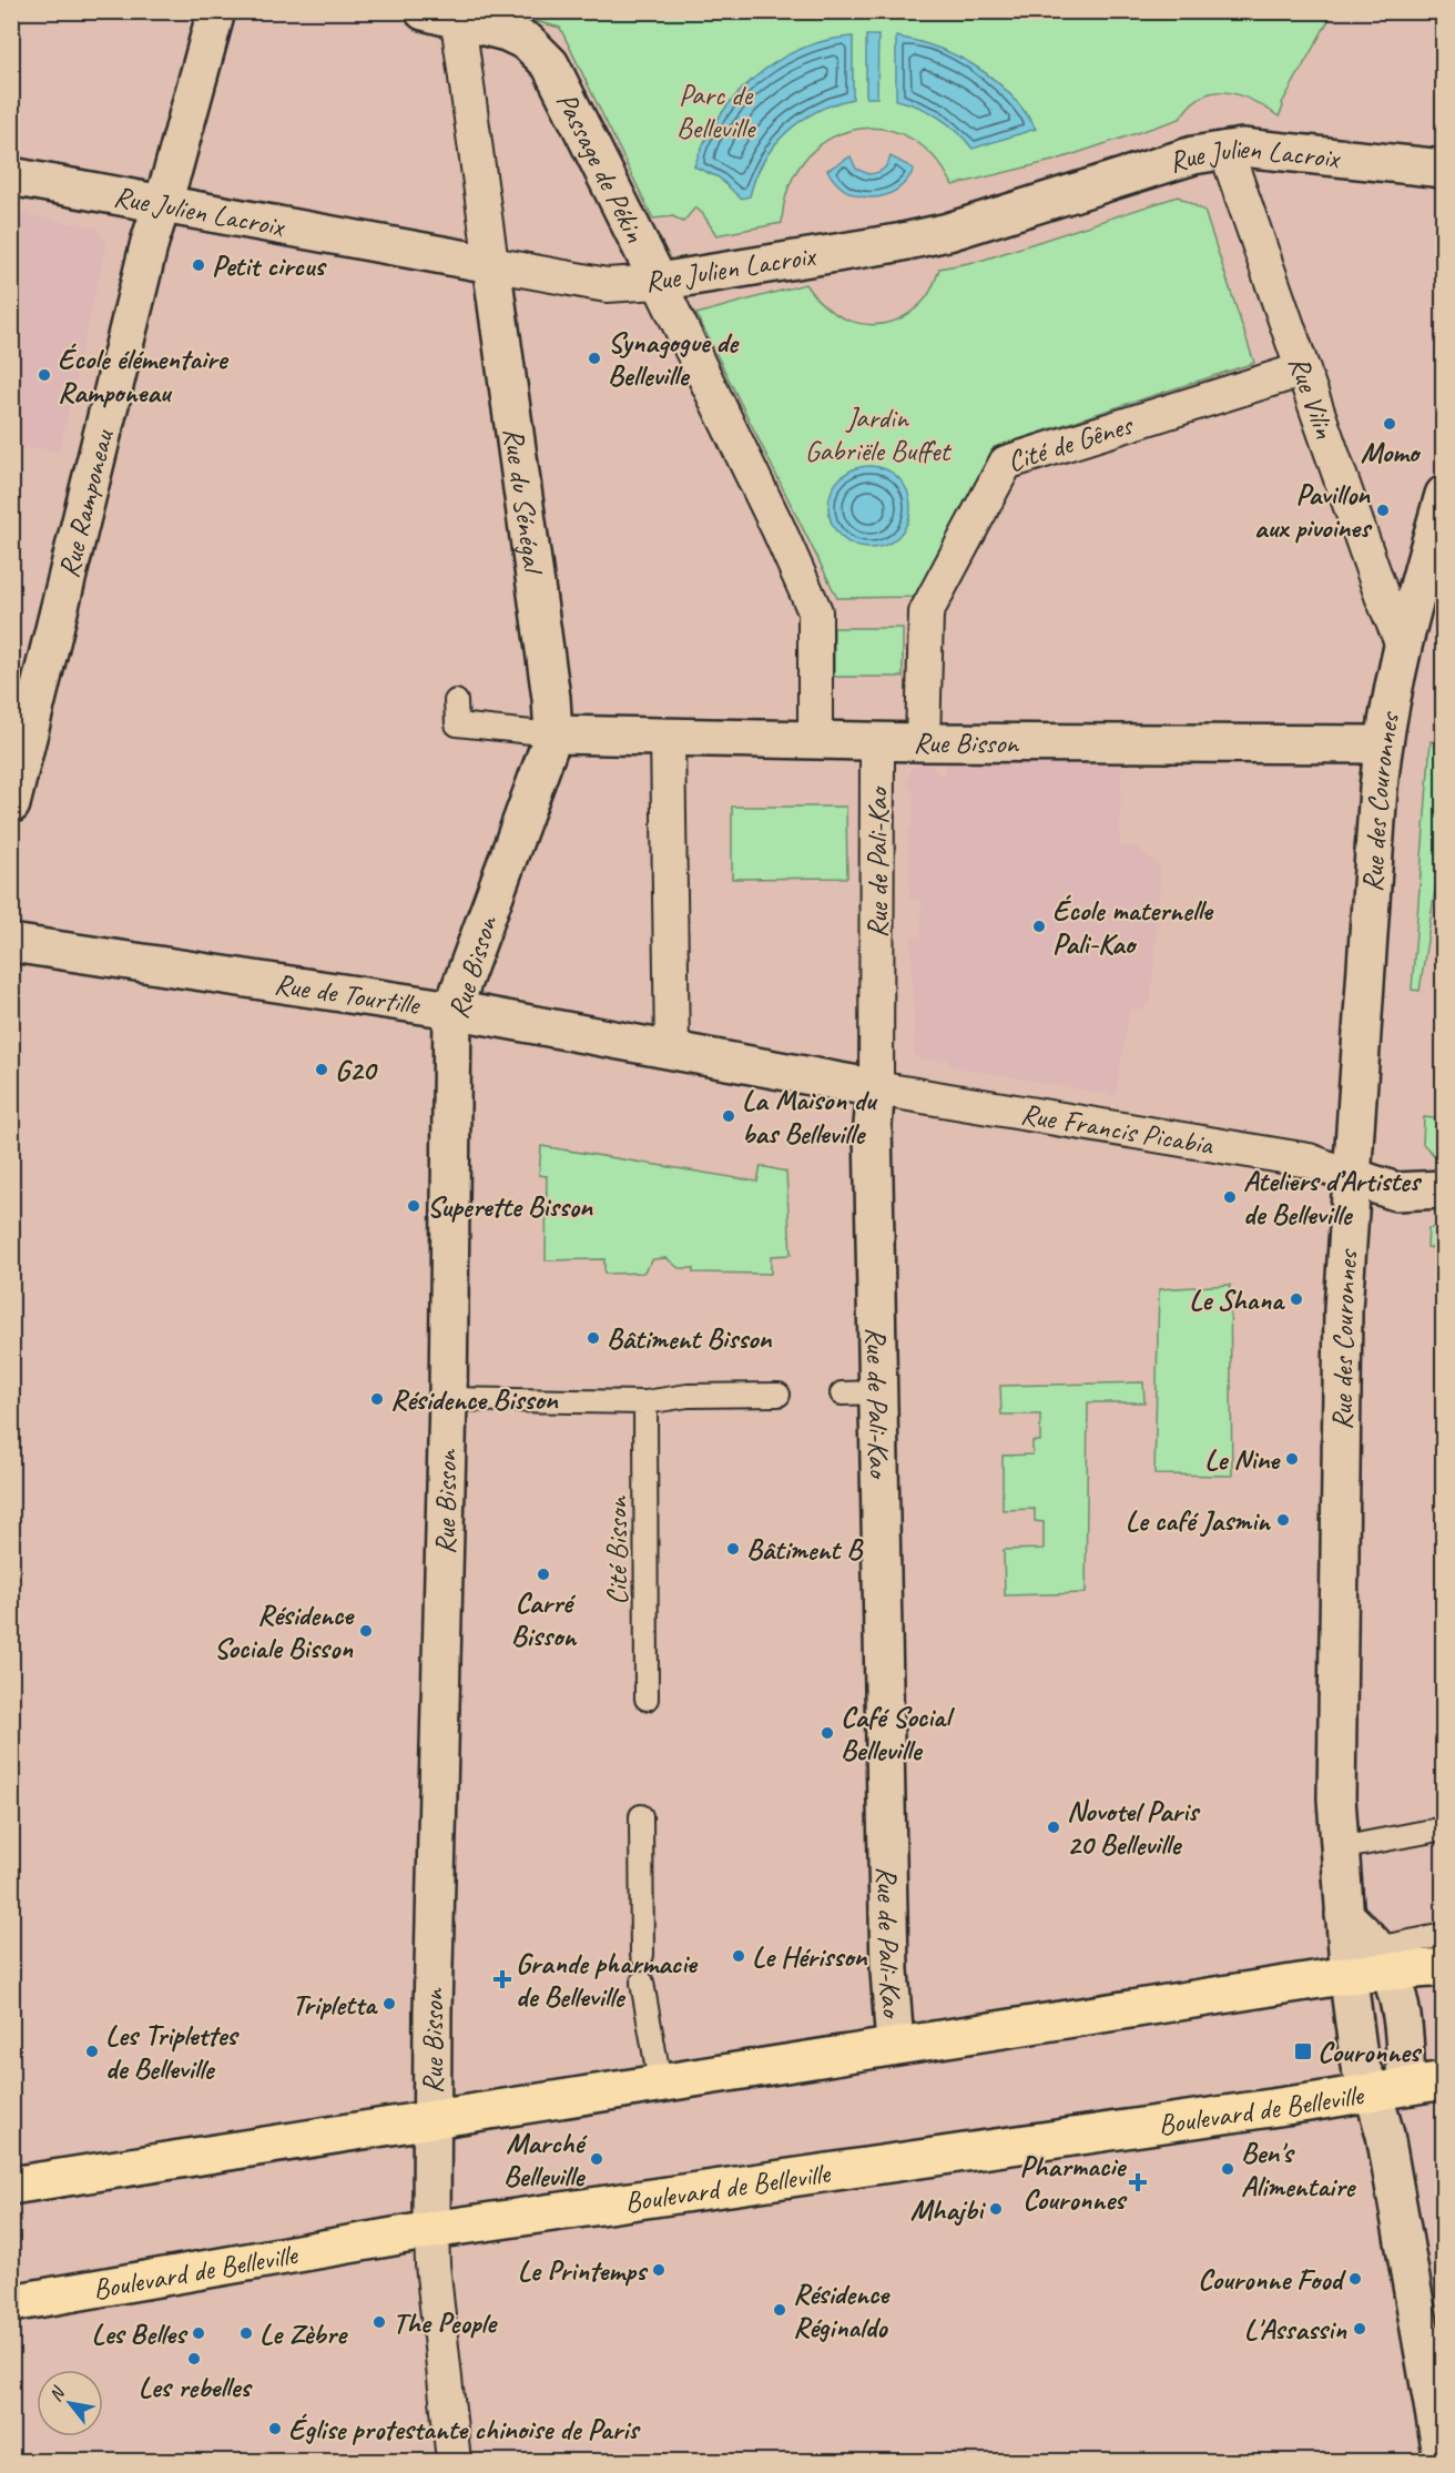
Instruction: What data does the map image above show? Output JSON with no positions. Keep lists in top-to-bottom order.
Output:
{
  "streets": {
    "main road": ["Boulevard de Belleville"],
    "street": [
      "Rue Julien Lacroix",
      "Passage de Pékin",
      "Rue Vilin",
      "Cité de Gênes",
      "Rue du Sénégal",
      "Rue Ramponeau",
      "Rue Bisson",
      "Rue des Couronnes",
      "Rue de Pali-Kao",
      "Rue de Tourtille",
      "Rue Francis Picabia"
    ],
    "lane": ["Cité Bisson"]
  },
  "crossings": [
    ["Rue Julien Lacroix", "Passage de Pékin"],
    ["Rue Julien Lacroix", "Rue Vilin"],
    ["Rue Julien Lacroix", "Rue du Sénégal"],
    ["Rue Julien Lacroix", "Rue Ramponeau"],
    ["Rue Vilin", "Cité de Gênes"],
    ["Rue Vilin", "Rue des Couronnes"],
    ["Cité de Gênes", "Rue Bisson"],
    ["Rue du Sénégal", "Rue Bisson"],
    ["Rue Bisson", "Rue des Couronnes"],
    ["Rue Bisson", "Rue de Tourtille"],
    ["Rue Bisson", "Boulevard de Belleville"],
    ["Rue des Couronnes", "Rue Francis Picabia"],
    ["Rue des Couronnes", "Boulevard de Belleville"],
    ["Rue de Pali-Kao", "Rue de Tourtille"],
    ["Rue de Pali-Kao", "Rue Francis Picabia"],
    ["Rue de Tourtille", "Rue Francis Picabia"]
  ],
  "parks": ["Parc de Belleville", "Jardin Gabriële Buffet"],
  "places": {
    "other": [
      "Petit circus",
      "Synagogue de Belleville",
      "École élémentaire Ramponeau",
      "Momo",
      "Pavillon aux pivoines",
      "École maternelle Pali-Kao",
      "G20",
      "La Maison du bas Belleville",
      "Ateliers d’Artistes de Belleville",
      "Superette Bisson",
      "Le Shana",
      "Bâtiment Bisson",
      "Résidence Bisson",
      "Le Nine",
      "Le café Jasmin",
      "Bâtiment B",
      "Carré Bisson",
      "Résidence Sociale Bisson",
      "Café Social Belleville",
      "Novotel Paris 20 Belleville",
      "Le Hérisson",
      "Tripletta",
      "Les Triplettes de Belleville",
      "Marché Belleville",
      "Ben's Alimentaire",
      "Mhajbi",
      "Le Printemps",
      "Couronne Food",
      "Résidence Réginaldo",
      "The People",
      "L'Assassin",
      "Les Belles",
      "Le Zèbre",
      "Les rebelles",
      "Église protestante chinoise de Paris"
    ],
    "health": ["Grande pharmacie de Belleville", "Pharmacie Couronnes"],
    "transit": ["Couronnes"]
  },
  "north": "top left"
}
